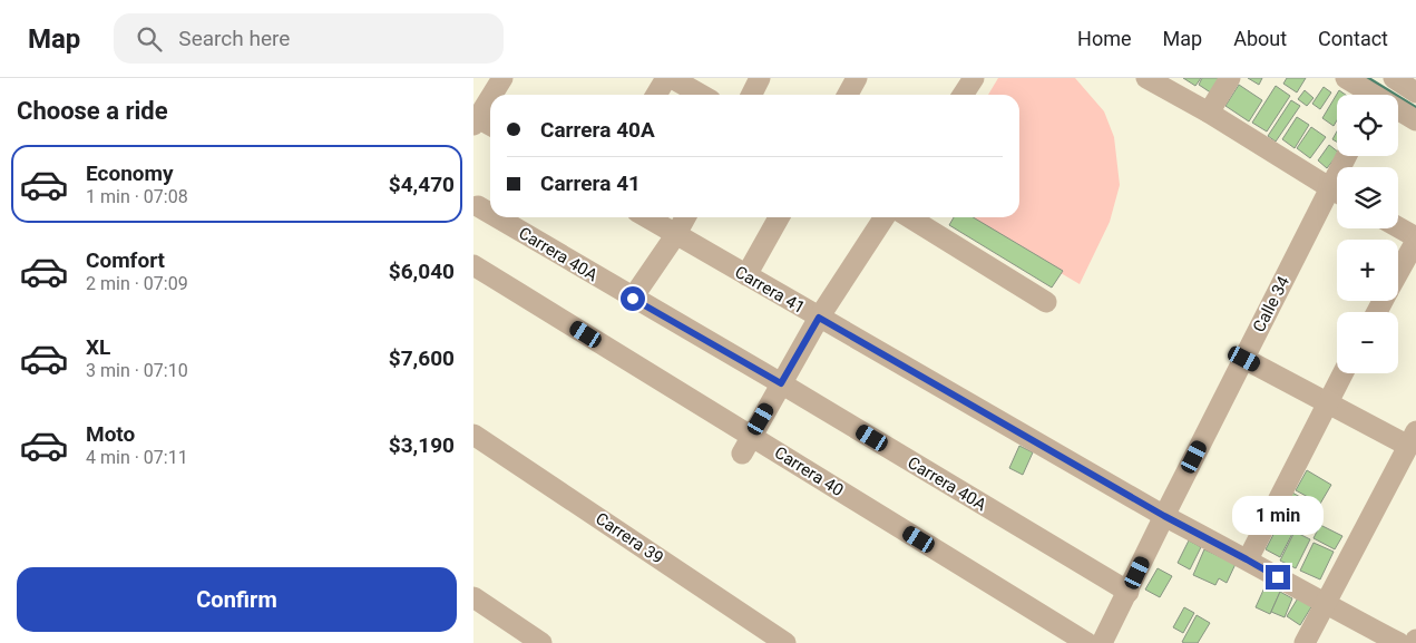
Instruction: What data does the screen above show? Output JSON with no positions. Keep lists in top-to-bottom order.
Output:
{
  "streets": {
    "street": [
      "Carrera 40A",
      "Carrera 41",
      "Calle 34",
      "Carrera 40",
      "Carrera 39"
    ]
  },
  "crossings": [
    ["Carrera 40A", "Calle 34"],
    ["Carrera 41", "Calle 34"]
  ],
  "page": {
    "header": "Map",
    "search": "Search here",
    "nav": [
      "Home",
      "Map",
      "About",
      "Contact"
    ],
    "heading": "Choose a ride",
    "map_buttons": ["+", "−"],
    "banner": ["Carrera 40A", "Carrera 41"],
    "list": [
      {
        "name": "Economy",
        "note": "1 min · 07:08",
        "value": "$4,470"
      },
      {
        "name": "Comfort",
        "note": "2 min · 07:09",
        "value": "$6,040"
      },
      {
        "name": "XL",
        "note": "3 min · 07:10",
        "value": "$7,600"
      },
      {
        "name": "Moto",
        "note": "4 min · 07:11",
        "value": "$3,190"
      }
    ],
    "bubble": "1 min",
    "buttons": "Confirm"
  }
}
